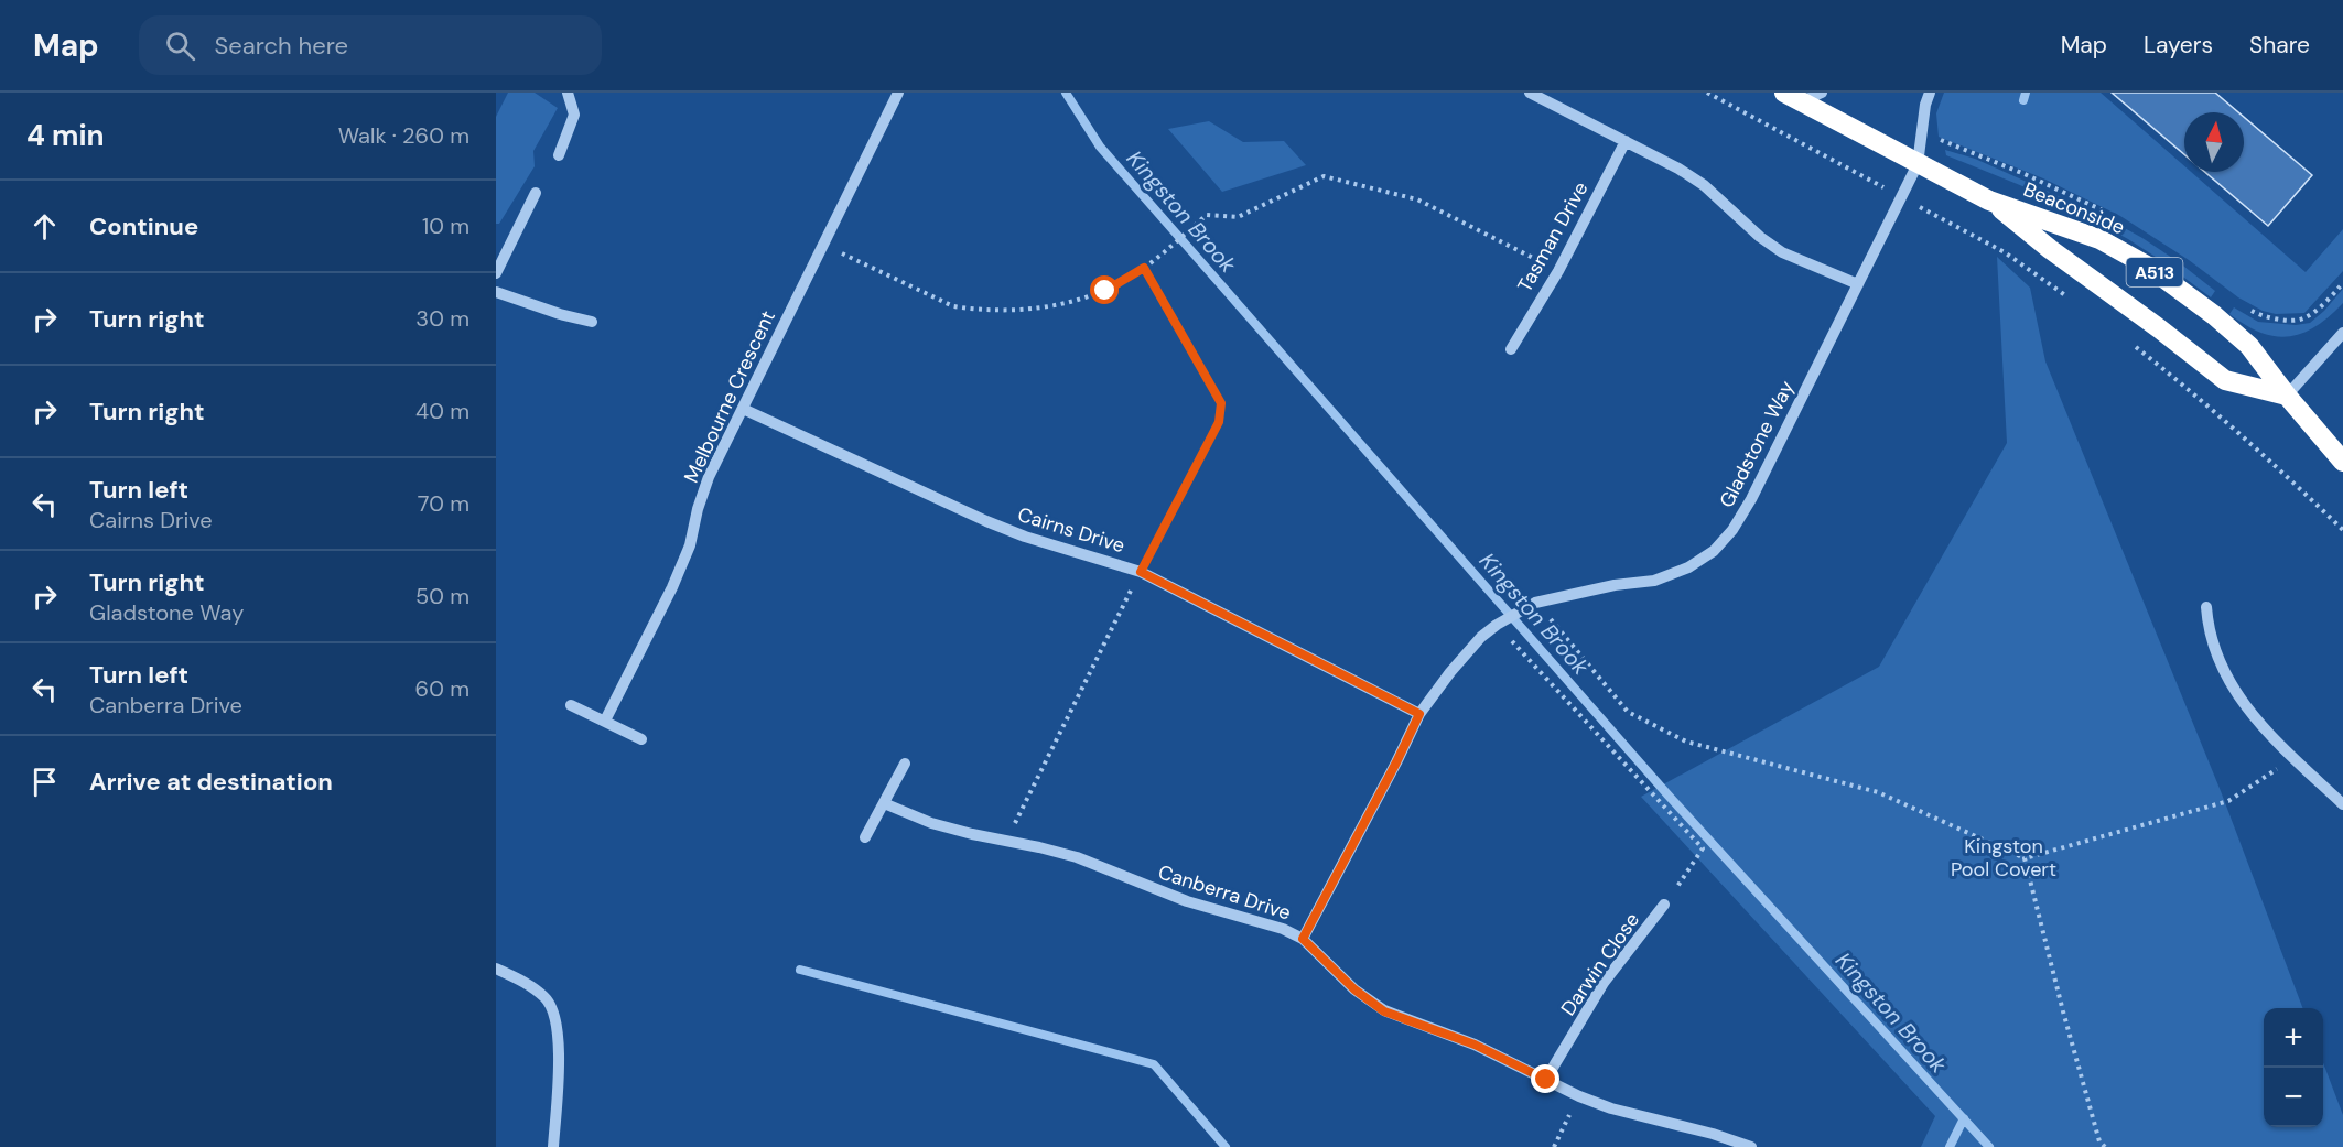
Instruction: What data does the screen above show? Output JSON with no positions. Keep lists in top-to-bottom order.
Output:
{
  "streets": {
    "highway": ["Beaconside", "A513"],
    "street": [
      "Tasman Drive",
      "Melbourne Crescent",
      "Gladstone Way",
      "Cairns Drive",
      "Canberra Drive",
      "Darwin Close"
    ]
  },
  "crossings": [
    ["Beaconside", "Gladstone Way"],
    ["Melbourne Crescent", "Cairns Drive"],
    ["Gladstone Way", "Cairns Drive"],
    ["Gladstone Way", "Canberra Drive"],
    ["Canberra Drive", "Darwin Close"]
  ],
  "water": ["Kingston Brook"],
  "parks": ["Kingston Pool Covert"],
  "north": "top",
  "page": {
    "header": "Map",
    "search": "Search here",
    "nav": ["Map", "Layers", "Share"],
    "heading": ["4 min", "Walk · 260 m"],
    "list": [
      ["Continue", "10 m"],
      ["Turn right", "30 m"],
      ["Turn right", "40 m"],
      ["Turn left", "Cairns Drive", "70 m"],
      ["Turn right", "Gladstone Way", "50 m"],
      ["Turn left", "Canberra Drive", "60 m"],
      "Arrive at destination"
    ],
    "map_buttons": ["+", "−"]
  }
}
